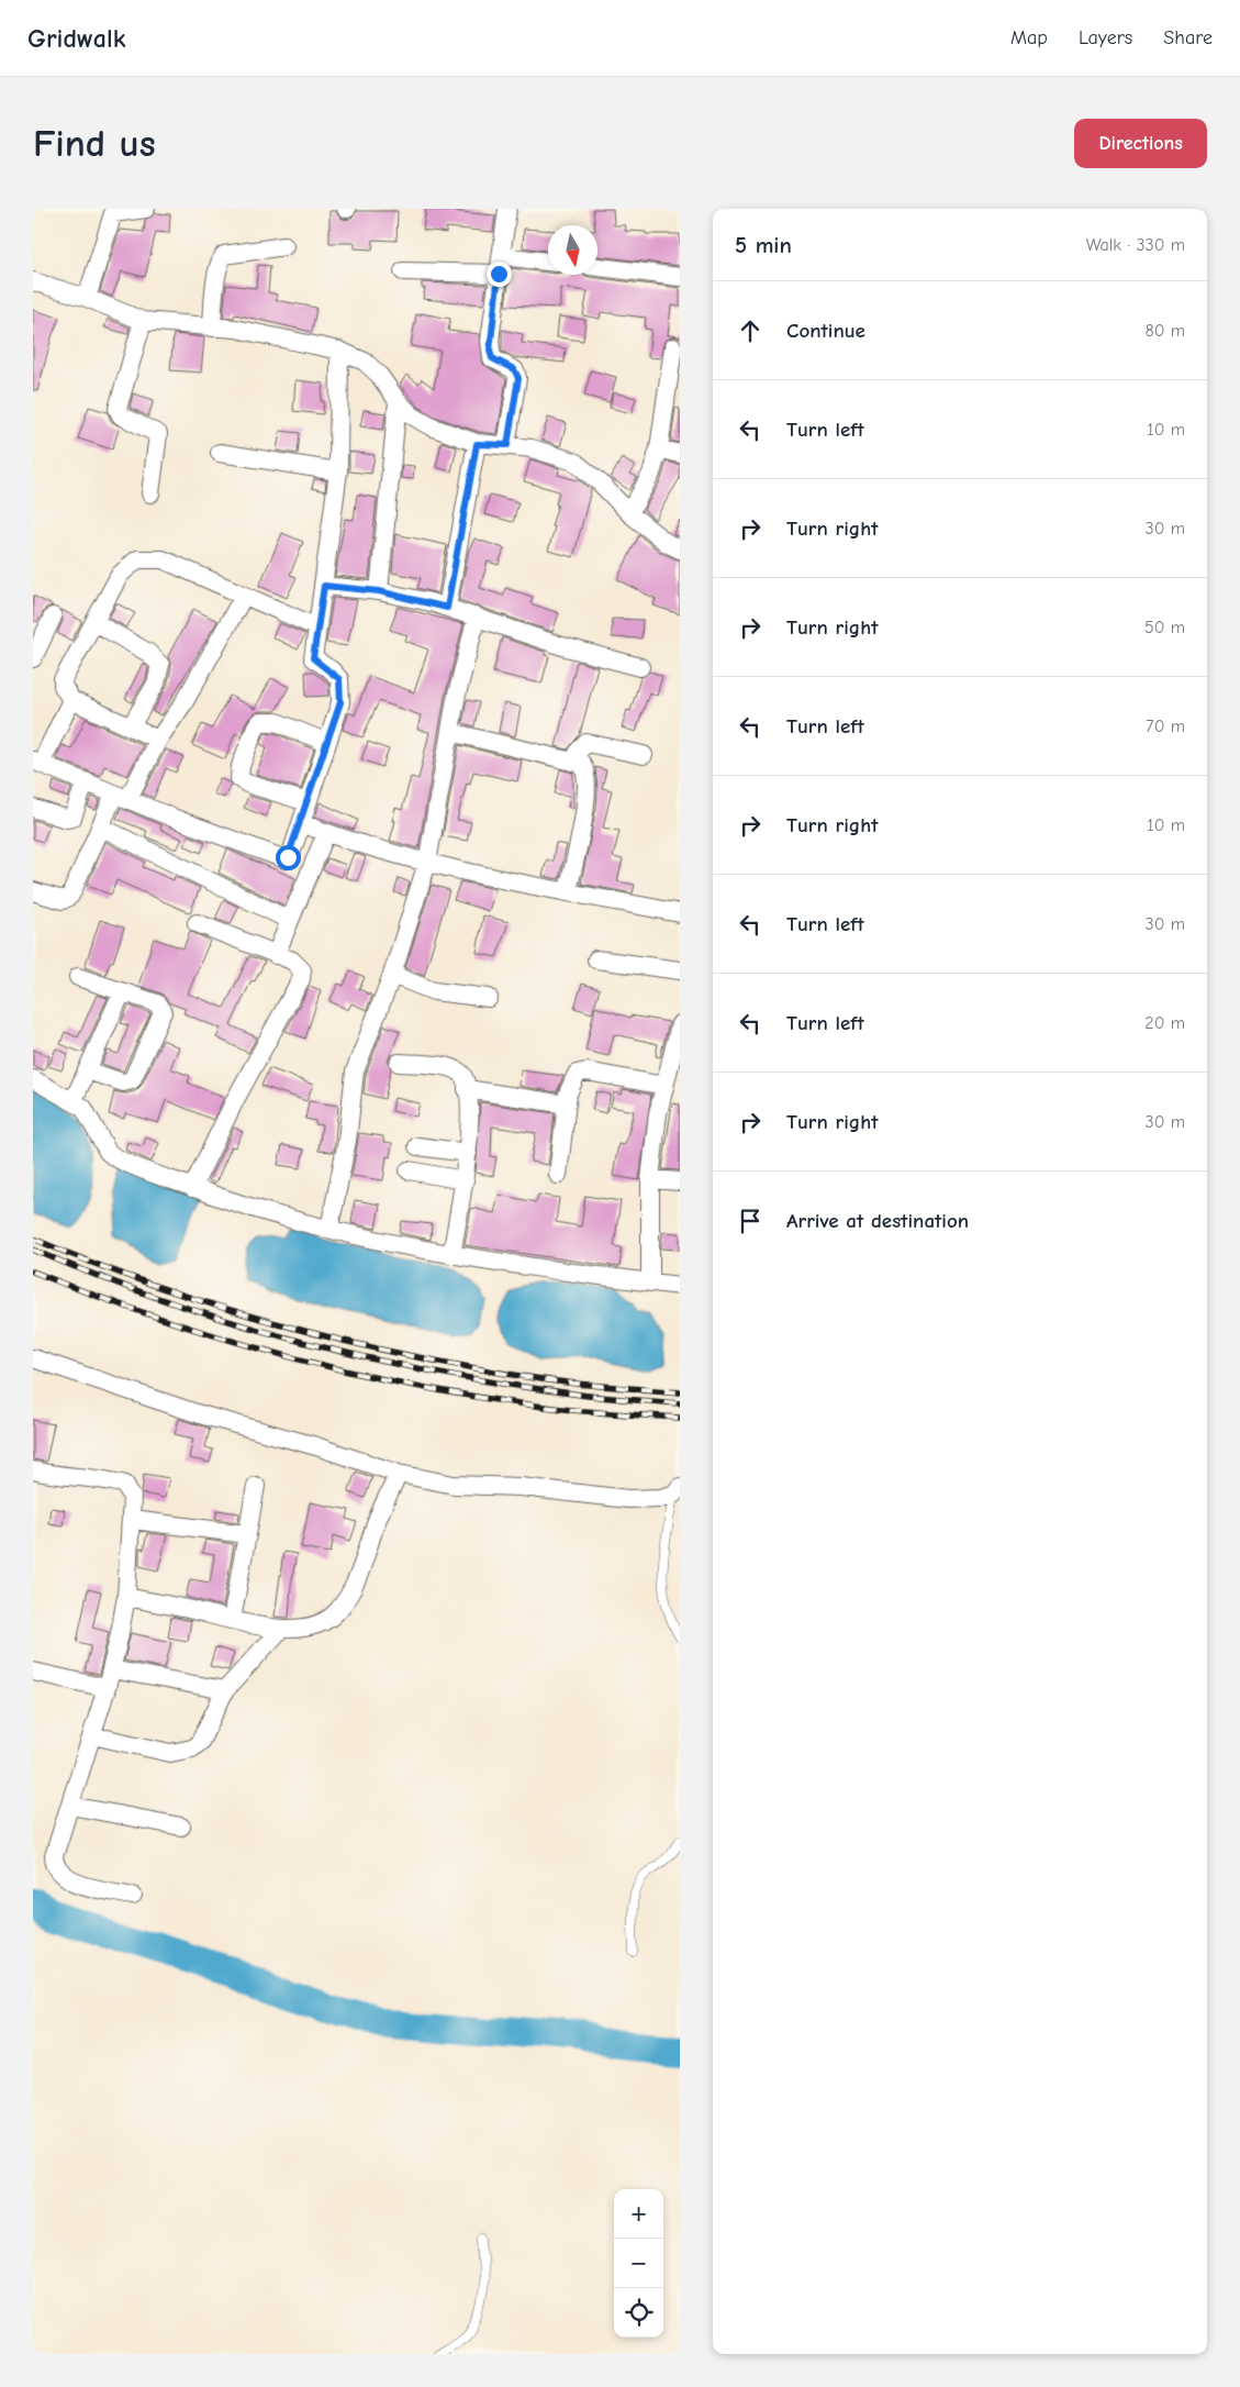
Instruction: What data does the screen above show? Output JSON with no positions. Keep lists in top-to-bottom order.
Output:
{
  "north": "bottom",
  "page": {
    "header": "Gridwalk",
    "nav": ["Map", "Layers", "Share"],
    "buttons": "Directions",
    "title": "Find us",
    "heading": ["5 min", "Walk · 330 m"],
    "list": [
      ["Continue", "80 m"],
      ["Turn left", "10 m"],
      ["Turn right", "30 m"],
      ["Turn right", "50 m"],
      ["Turn left", "70 m"],
      ["Turn right", "10 m"],
      ["Turn left", "30 m"],
      ["Turn left", "20 m"],
      ["Turn right", "30 m"],
      "Arrive at destination"
    ],
    "map_buttons": ["+", "−"]
  }
}
